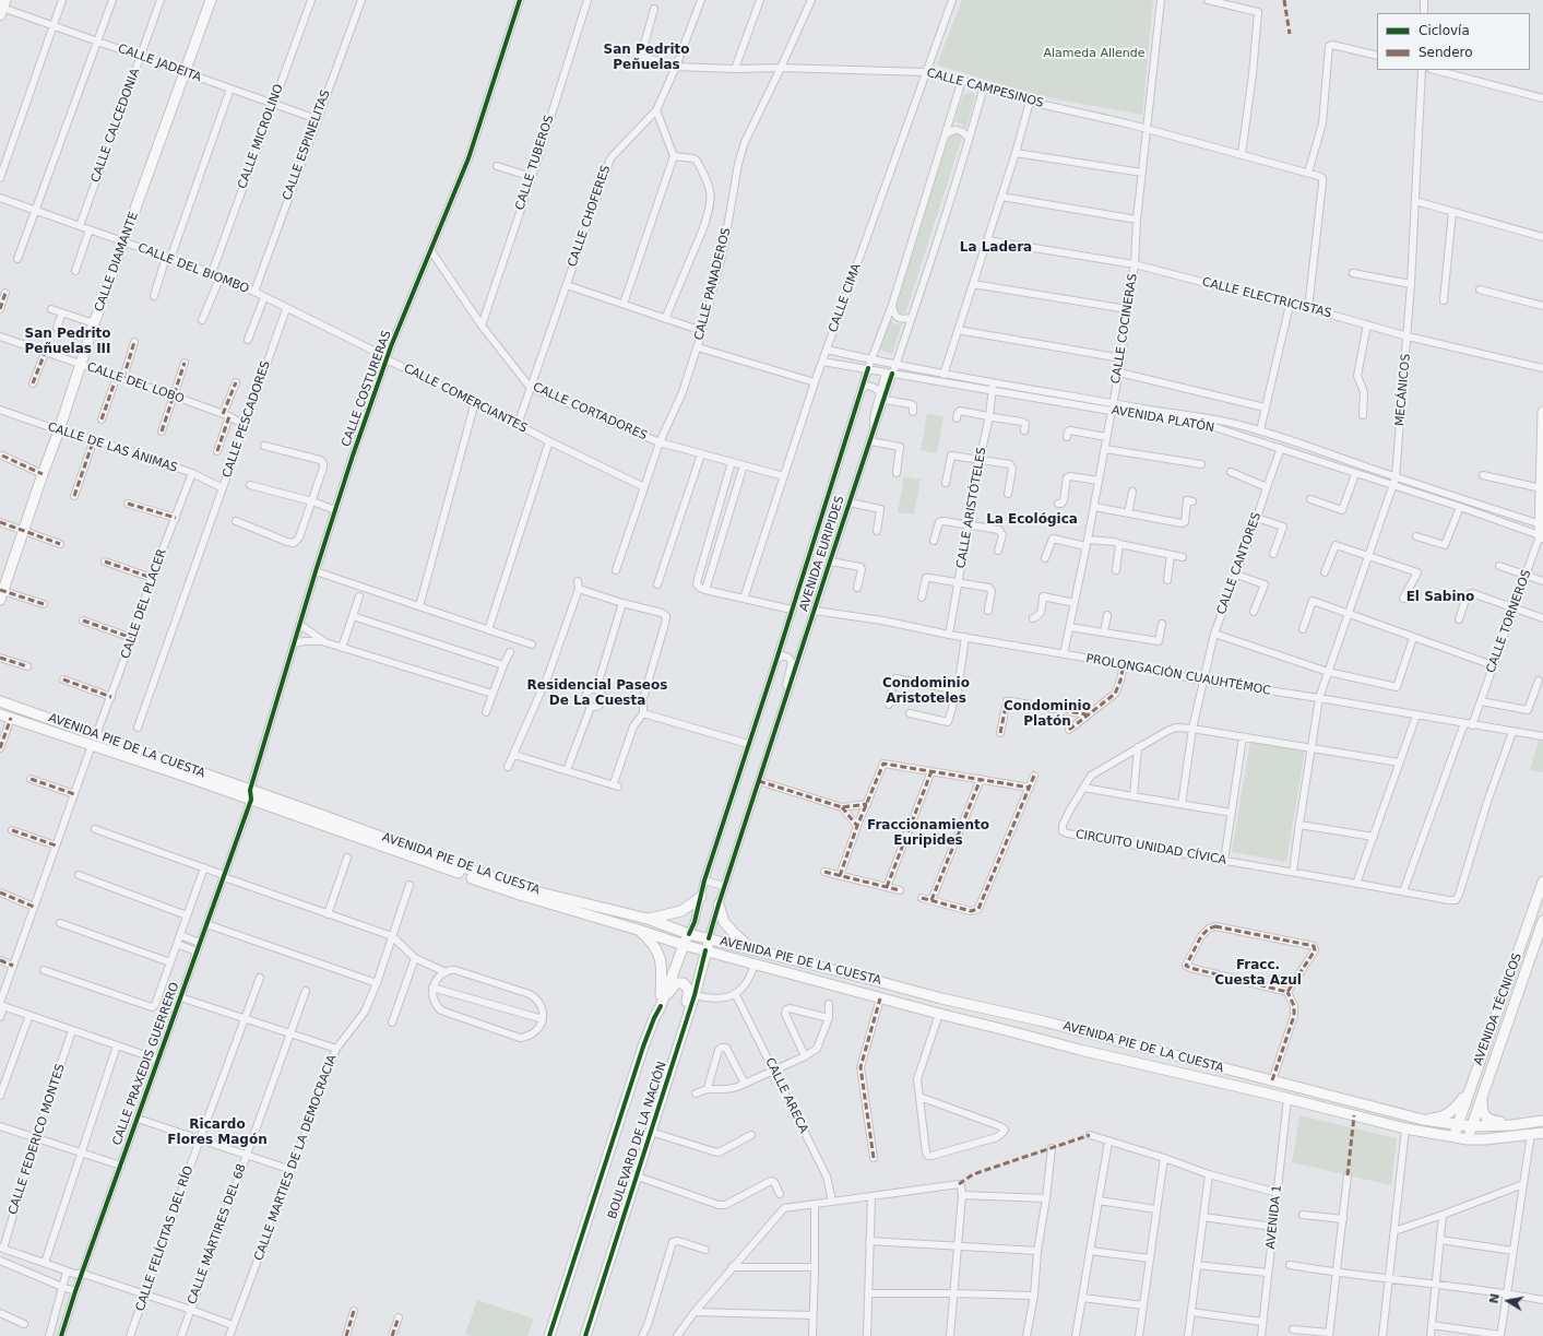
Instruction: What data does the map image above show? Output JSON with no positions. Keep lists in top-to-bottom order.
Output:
{
  "streets": {
    "main road": [
      "CALLE DIAMANTE",
      "CALLE TORNEROS",
      "AVENIDA PIE DE LA CUESTA",
      "AVENIDA TÉCNICOS",
      "BOULEVARD DE LA NACIÓN"
    ],
    "street": [
      "CALLE JADEITA",
      "CALLE CAMPESINOS",
      "CALLE CALCEDONIA",
      "CALLE MICROLINO",
      "CALLE ESPINELITAS",
      "CALLE TUBEROS",
      "CALLE CHOFERES",
      "CALLE DEL BIOMBO",
      "CALLE PANADEROS",
      "CALLE CIMA",
      "CALLE ELECTRICISTAS",
      "CALLE COCINERAS",
      "CALLE DEL LOBO",
      "CALLE COSTURERAS",
      "MECÁNICOS",
      "CALLE COMERCIANTES",
      "CALLE CORTADORES",
      "CALLE PESCADORES",
      "AVENIDA PLATÓN",
      "CALLE DE LAS ÁNIMAS",
      "CALLE ARISTÓTELES",
      "AVENIDA EURIPIDES",
      "CALLE CANTORES",
      "CALLE DEL PLACER",
      "PROLONGACIÓN CUAUHTÉMOC",
      "CIRCUITO UNIDAD CÍVICA",
      "CALLE PRAXEDIS GUERRERO",
      "CALLE ARECA",
      "CALLE FEDERICO MONTES",
      "CALLE MARTIES DE LA DEMOCRACIA",
      "AVENIDA 1",
      "CALLE MÁRTIRES DEL 68",
      "CALLE FELÍCITAS DEL RÍO"
    ]
  },
  "crossings": [
    ["CALLE JADEITA", "CALLE CALCEDONIA"],
    ["CALLE JADEITA", "CALLE MICROLINO"],
    ["CALLE JADEITA", "CALLE ESPINELITAS"],
    ["CALLE JADEITA", "CALLE DIAMANTE"],
    ["CALLE CAMPESINOS", "CALLE CHOFERES"],
    ["CALLE CAMPESINOS", "CALLE PANADEROS"],
    ["CALLE CAMPESINOS", "CALLE CIMA"],
    ["CALLE CAMPESINOS", "CALLE ELECTRICISTAS"],
    ["CALLE CAMPESINOS", "CALLE COCINERAS"],
    ["CALLE CAMPESINOS", "AVENIDA EURIPIDES"],
    ["CALLE CALCEDONIA", "CALLE DEL BIOMBO"],
    ["CALLE MICROLINO", "CALLE DEL BIOMBO"],
    ["CALLE ESPINELITAS", "CALLE DEL BIOMBO"],
    ["CALLE TUBEROS", "CALLE CORTADORES"],
    ["CALLE CHOFERES", "CALLE COMERCIANTES"],
    ["CALLE CHOFERES", "CALLE CORTADORES"],
    ["CALLE DIAMANTE", "CALLE DEL BIOMBO"],
    ["CALLE DIAMANTE", "CALLE DEL LOBO"],
    ["CALLE DIAMANTE", "CALLE DE LAS ÁNIMAS"],
    ["CALLE DEL BIOMBO", "CALLE COMERCIANTES"],
    ["CALLE DEL BIOMBO", "CALLE PESCADORES"],
    ["CALLE PANADEROS", "CALLE COMERCIANTES"],
    ["CALLE PANADEROS", "CALLE CORTADORES"],
    ["CALLE CIMA", "CALLE CORTADORES"],
    ["CALLE CIMA", "AVENIDA PLATÓN"],
    ["CALLE ELECTRICISTAS", "CALLE COCINERAS"],
    ["CALLE ELECTRICISTAS", "MECÁNICOS"],
    ["CALLE COCINERAS", "AVENIDA PLATÓN"],
    ["CALLE COCINERAS", "PROLONGACIÓN CUAUHTÉMOC"],
    ["CALLE DEL LOBO", "CALLE PESCADORES"],
    ["CALLE COSTURERAS", "CALLE COMERCIANTES"],
    ["CALLE COSTURERAS", "CALLE CORTADORES"],
    ["CALLE COSTURERAS", "AVENIDA PIE DE LA CUESTA"],
    ["CALLE COSTURERAS", "CALLE PRAXEDIS GUERRERO"],
    ["MECÁNICOS", "AVENIDA PLATÓN"],
    ["MECÁNICOS", "PROLONGACIÓN CUAUHTÉMOC"],
    ["MECÁNICOS", "CIRCUITO UNIDAD CÍVICA"],
    ["CALLE COMERCIANTES", "CALLE PESCADORES"],
    ["CALLE PESCADORES", "CALLE DE LAS ÁNIMAS"],
    ["AVENIDA PLATÓN", "CALLE ARISTÓTELES"],
    ["AVENIDA PLATÓN", "AVENIDA EURIPIDES"],
    ["AVENIDA PLATÓN", "CALLE CANTORES"],
    ["AVENIDA PLATÓN", "CALLE TORNEROS"],
    ["CALLE DE LAS ÁNIMAS", "CALLE DEL PLACER"],
    ["CALLE ARISTÓTELES", "PROLONGACIÓN CUAUHTÉMOC"],
    ["AVENIDA EURIPIDES", "PROLONGACIÓN CUAUHTÉMOC"],
    ["AVENIDA EURIPIDES", "AVENIDA PIE DE LA CUESTA"],
    ["AVENIDA EURIPIDES", "BOULEVARD DE LA NACIÓN"],
    ["CALLE CANTORES", "PROLONGACIÓN CUAUHTÉMOC"],
    ["CALLE CANTORES", "CIRCUITO UNIDAD CÍVICA"],
    ["CALLE DEL PLACER", "AVENIDA PIE DE LA CUESTA"],
    ["CALLE TORNEROS", "PROLONGACIÓN CUAUHTÉMOC"],
    ["PROLONGACIÓN CUAUHTÉMOC", "CIRCUITO UNIDAD CÍVICA"],
    ["AVENIDA PIE DE LA CUESTA", "AVENIDA TÉCNICOS"],
    ["AVENIDA PIE DE LA CUESTA", "CALLE PRAXEDIS GUERRERO"],
    ["AVENIDA PIE DE LA CUESTA", "BOULEVARD DE LA NACIÓN"],
    ["AVENIDA PIE DE LA CUESTA", "AVENIDA 1"]
  ],
  "districts": [
    "San Pedrito Peñuelas",
    "La Ladera",
    "San Pedrito Peñuelas III",
    "La Ecológica",
    "El Sabino",
    "Condominio Aristoteles",
    "Residencial Paseos De La Cuesta",
    "Condominio Platón",
    "Fraccionamiento Euripides",
    "Fracc. Cuesta Azul",
    "Ricardo Flores Magón"
  ],
  "parks": ["Alameda Allende"],
  "legend": ["Ciclovía", "Sendero"],
  "north": "left"
}
